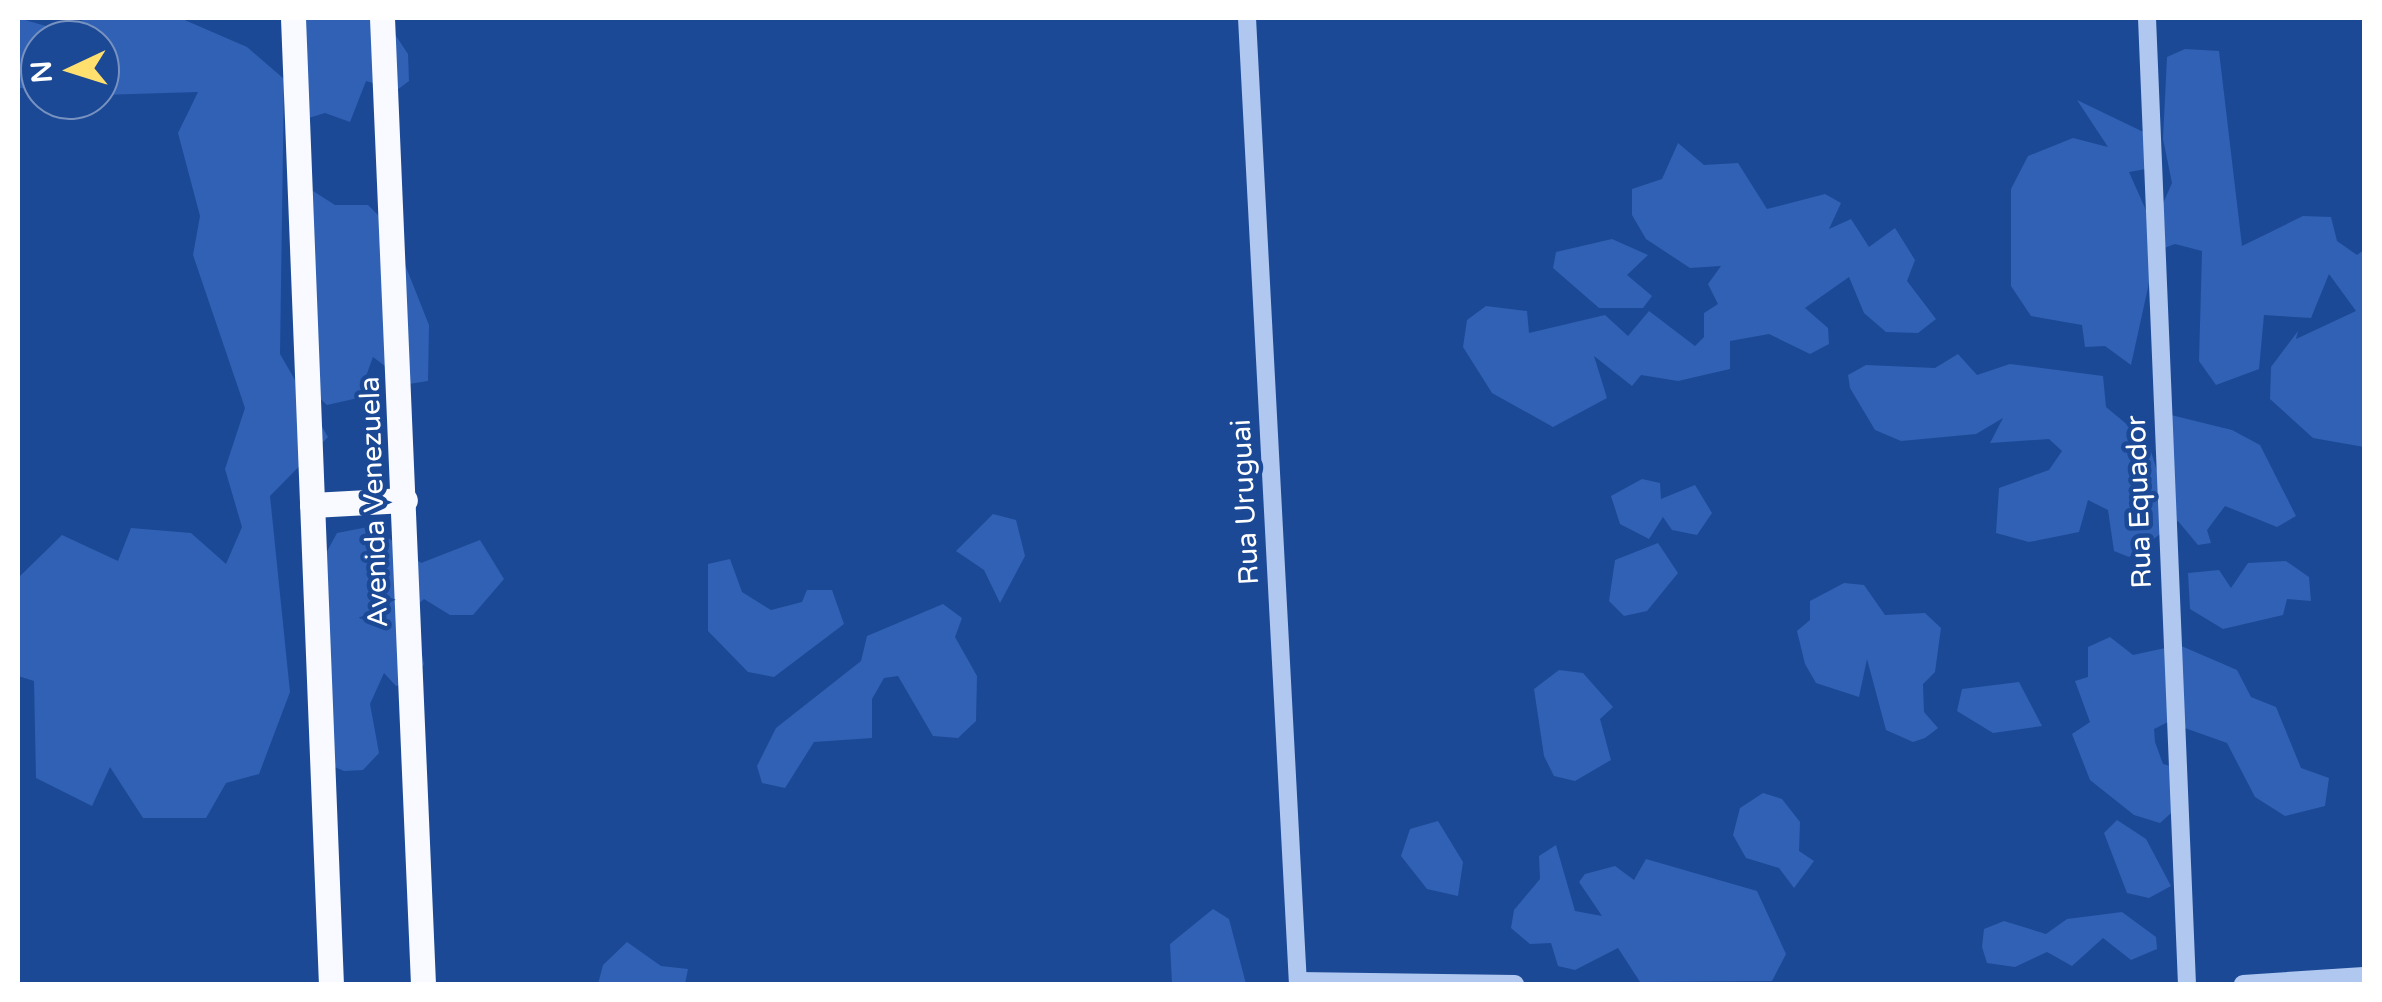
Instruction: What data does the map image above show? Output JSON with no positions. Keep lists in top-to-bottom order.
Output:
{
  "streets": {
    "main road": ["Avenida Venezuela"],
    "street": ["Rua Uruguai", "Rua Equador"]
  },
  "north": "left"
}
